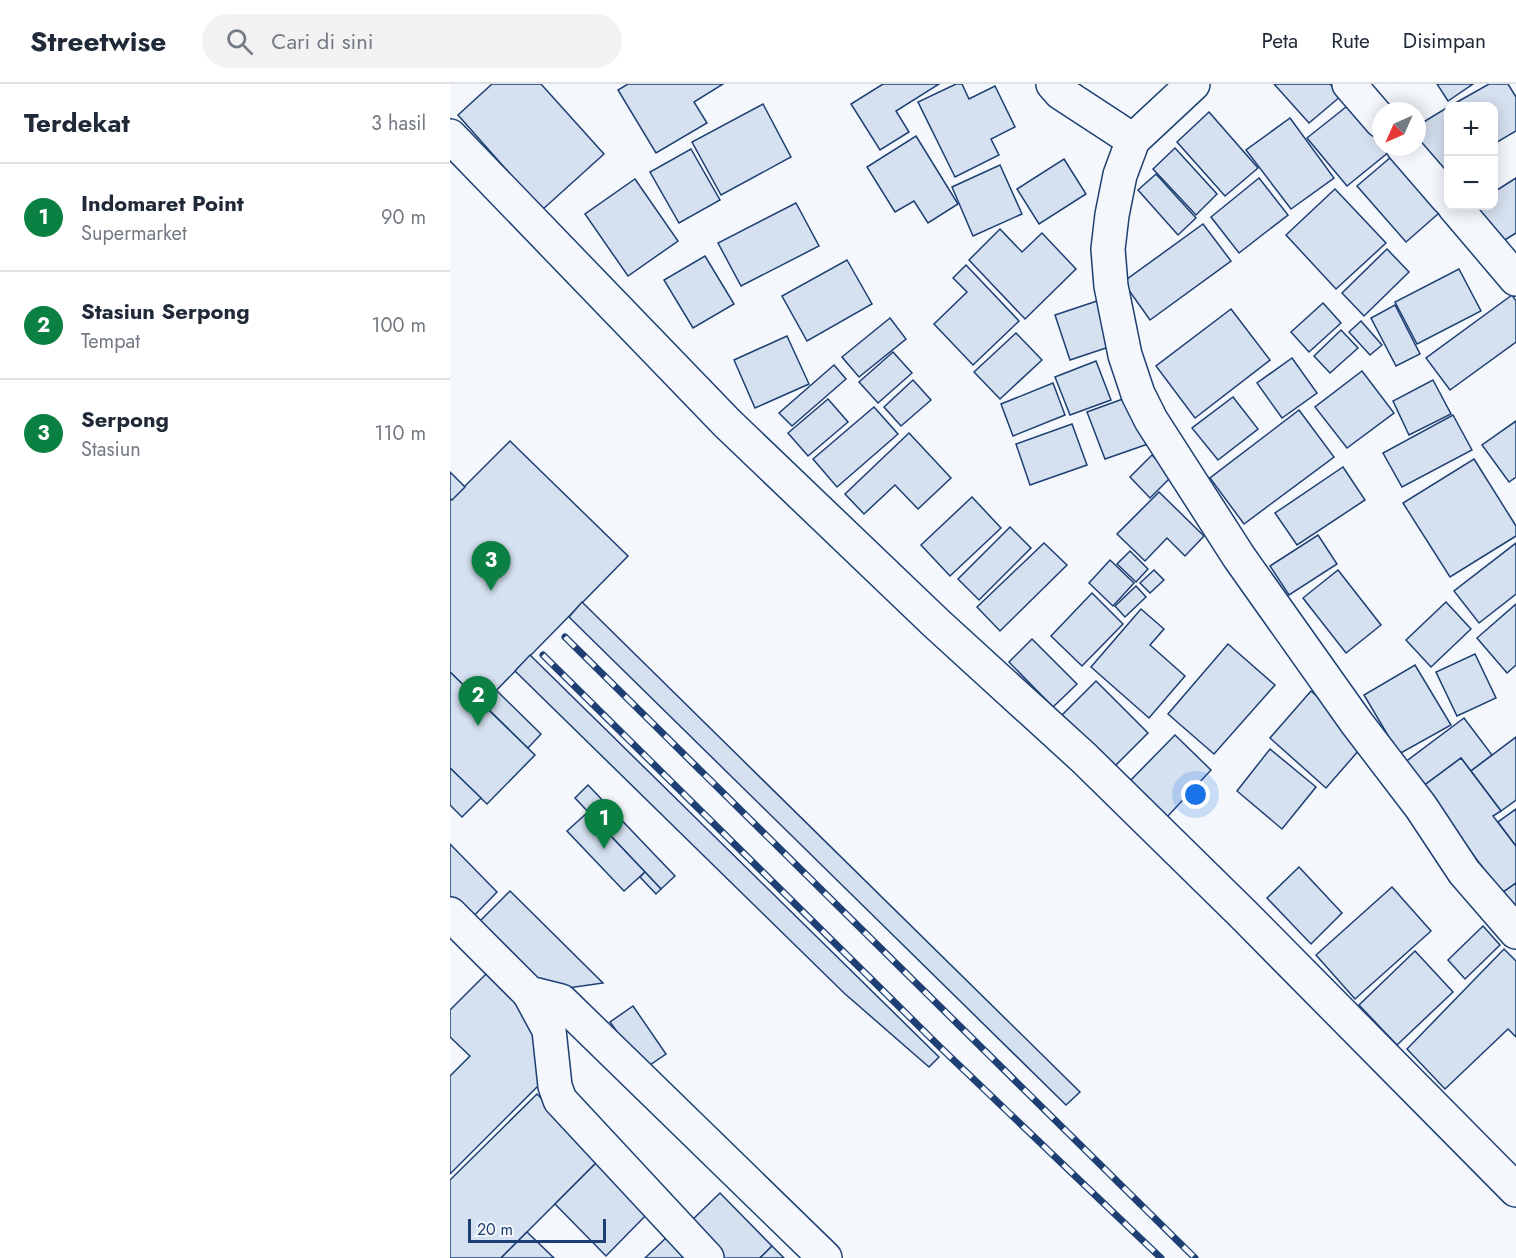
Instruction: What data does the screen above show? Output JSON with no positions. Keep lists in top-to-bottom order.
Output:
{
  "scale_bar": "20 m",
  "north": "bottom left",
  "page": {
    "header": "Streetwise",
    "search": "Cari di sini",
    "nav": ["Peta", "Rute", "Disimpan"],
    "heading": ["Terdekat", "3 hasil"],
    "map_buttons": ["+", "−"],
    "list": [
      {
        "mark": "1",
        "name": "Indomaret Point",
        "note": "Supermarket",
        "value": "90 m"
      },
      {
        "mark": "2",
        "name": "Stasiun Serpong",
        "note": "Tempat",
        "value": "100 m"
      },
      {
        "mark": "3",
        "name": "Serpong",
        "note": "Stasiun",
        "value": "110 m"
      }
    ],
    "pins": ["3", "2", "1"],
    "scale": "20 m"
  }
}
